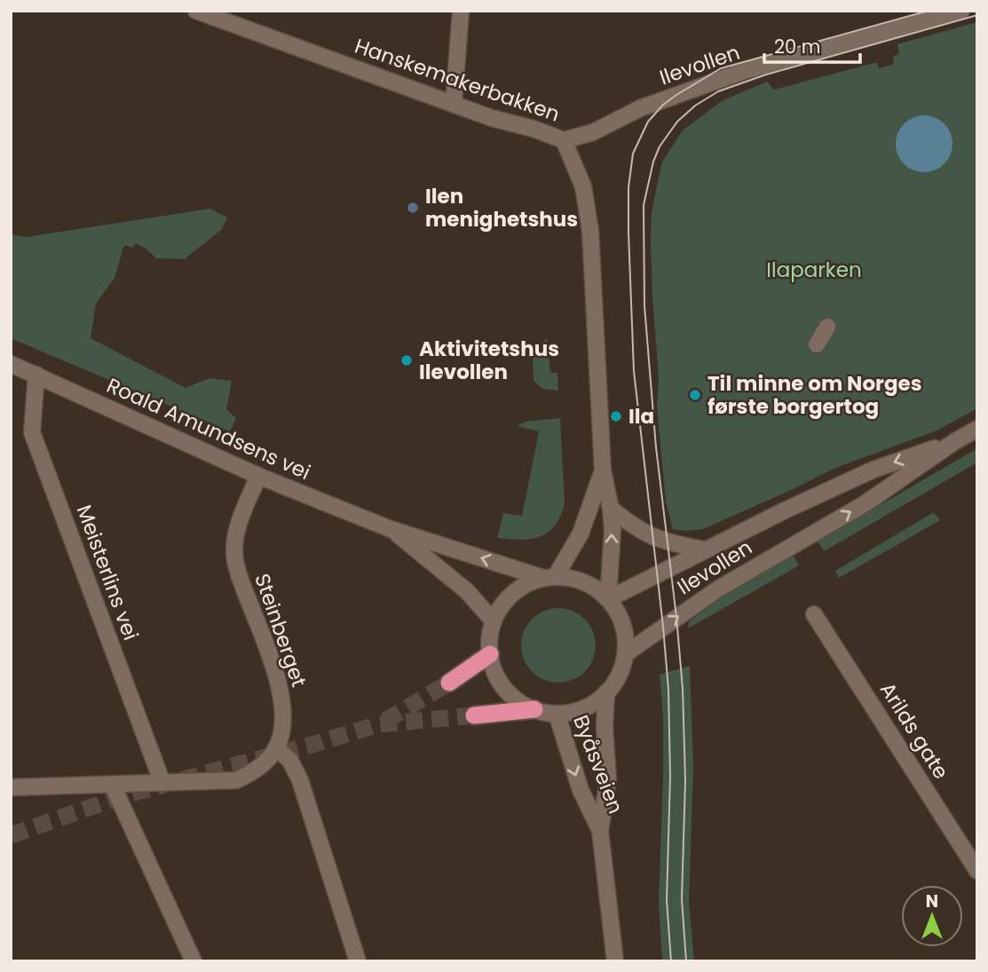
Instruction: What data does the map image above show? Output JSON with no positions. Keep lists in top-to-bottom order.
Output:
{
  "streets": {
    "street": [
      "Ilevollen",
      "Hanskemakerbakken",
      "Roald Amundsens vei",
      "Meisterlins vei",
      "Steinberget",
      "Arilds gate",
      "Byåsveien"
    ]
  },
  "crossings": [
    ["Ilevollen", "Hanskemakerbakken"],
    ["Ilevollen", "Roald Amundsens vei"],
    ["Ilevollen", "Byåsveien"],
    ["Hanskemakerbakken", "Roald Amundsens vei"],
    ["Hanskemakerbakken", "Byåsveien"],
    ["Roald Amundsens vei", "Meisterlins vei"],
    ["Roald Amundsens vei", "Steinberget"],
    ["Roald Amundsens vei", "Byåsveien"]
  ],
  "parks": ["Ilaparken"],
  "places": [
    "Ilen menighetshus",
    "Aktivitetshus Ilevollen",
    "Til minne om Norges første borgertog",
    "Ila"
  ],
  "scale_bar": "20 m",
  "north": "top"
}
